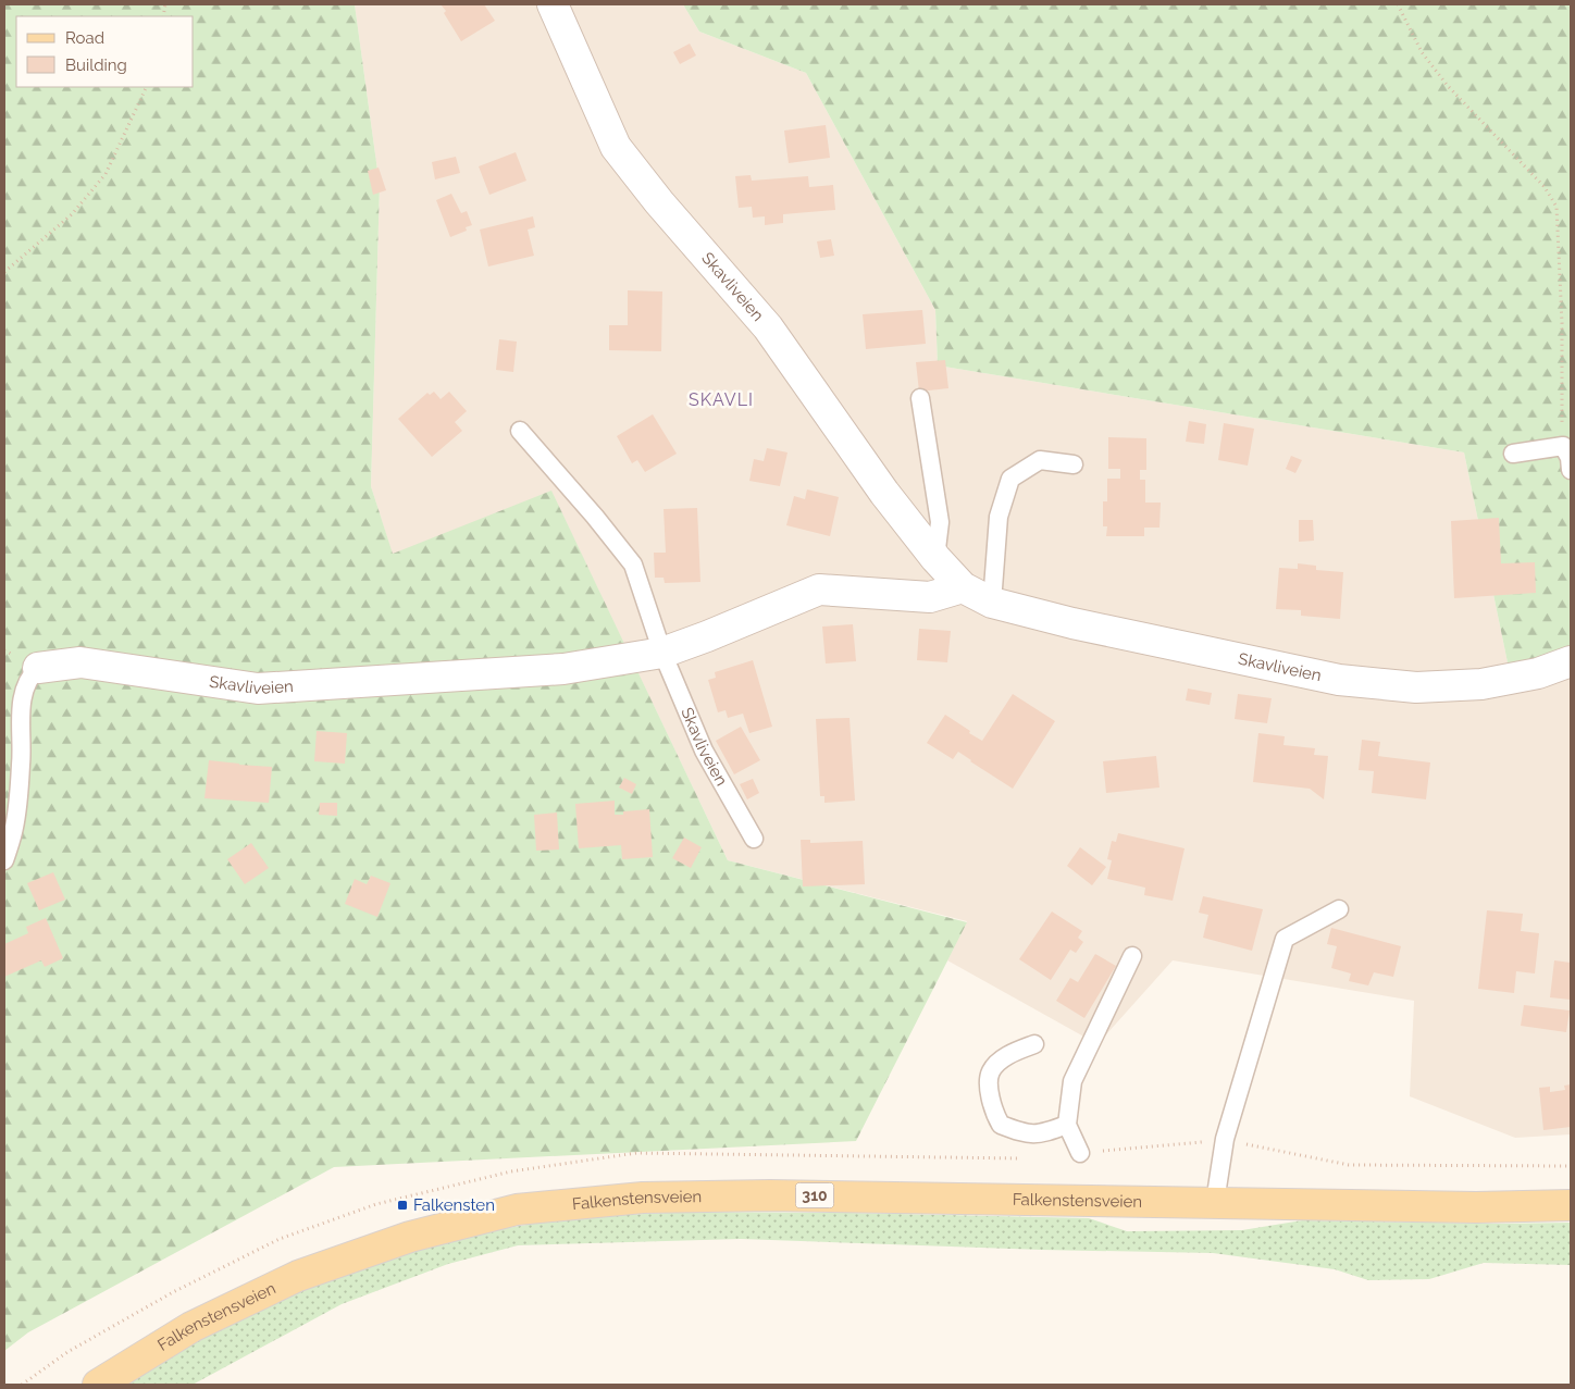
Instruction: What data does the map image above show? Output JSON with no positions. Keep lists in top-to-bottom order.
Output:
{
  "streets": {
    "main road": ["310", "Falkenstensveien"],
    "street": ["Skavliveien"]
  },
  "districts": ["SKAVLI"],
  "places": {
    "transit": ["Falkensten"]
  },
  "legend": ["Road", "Building"]
}
